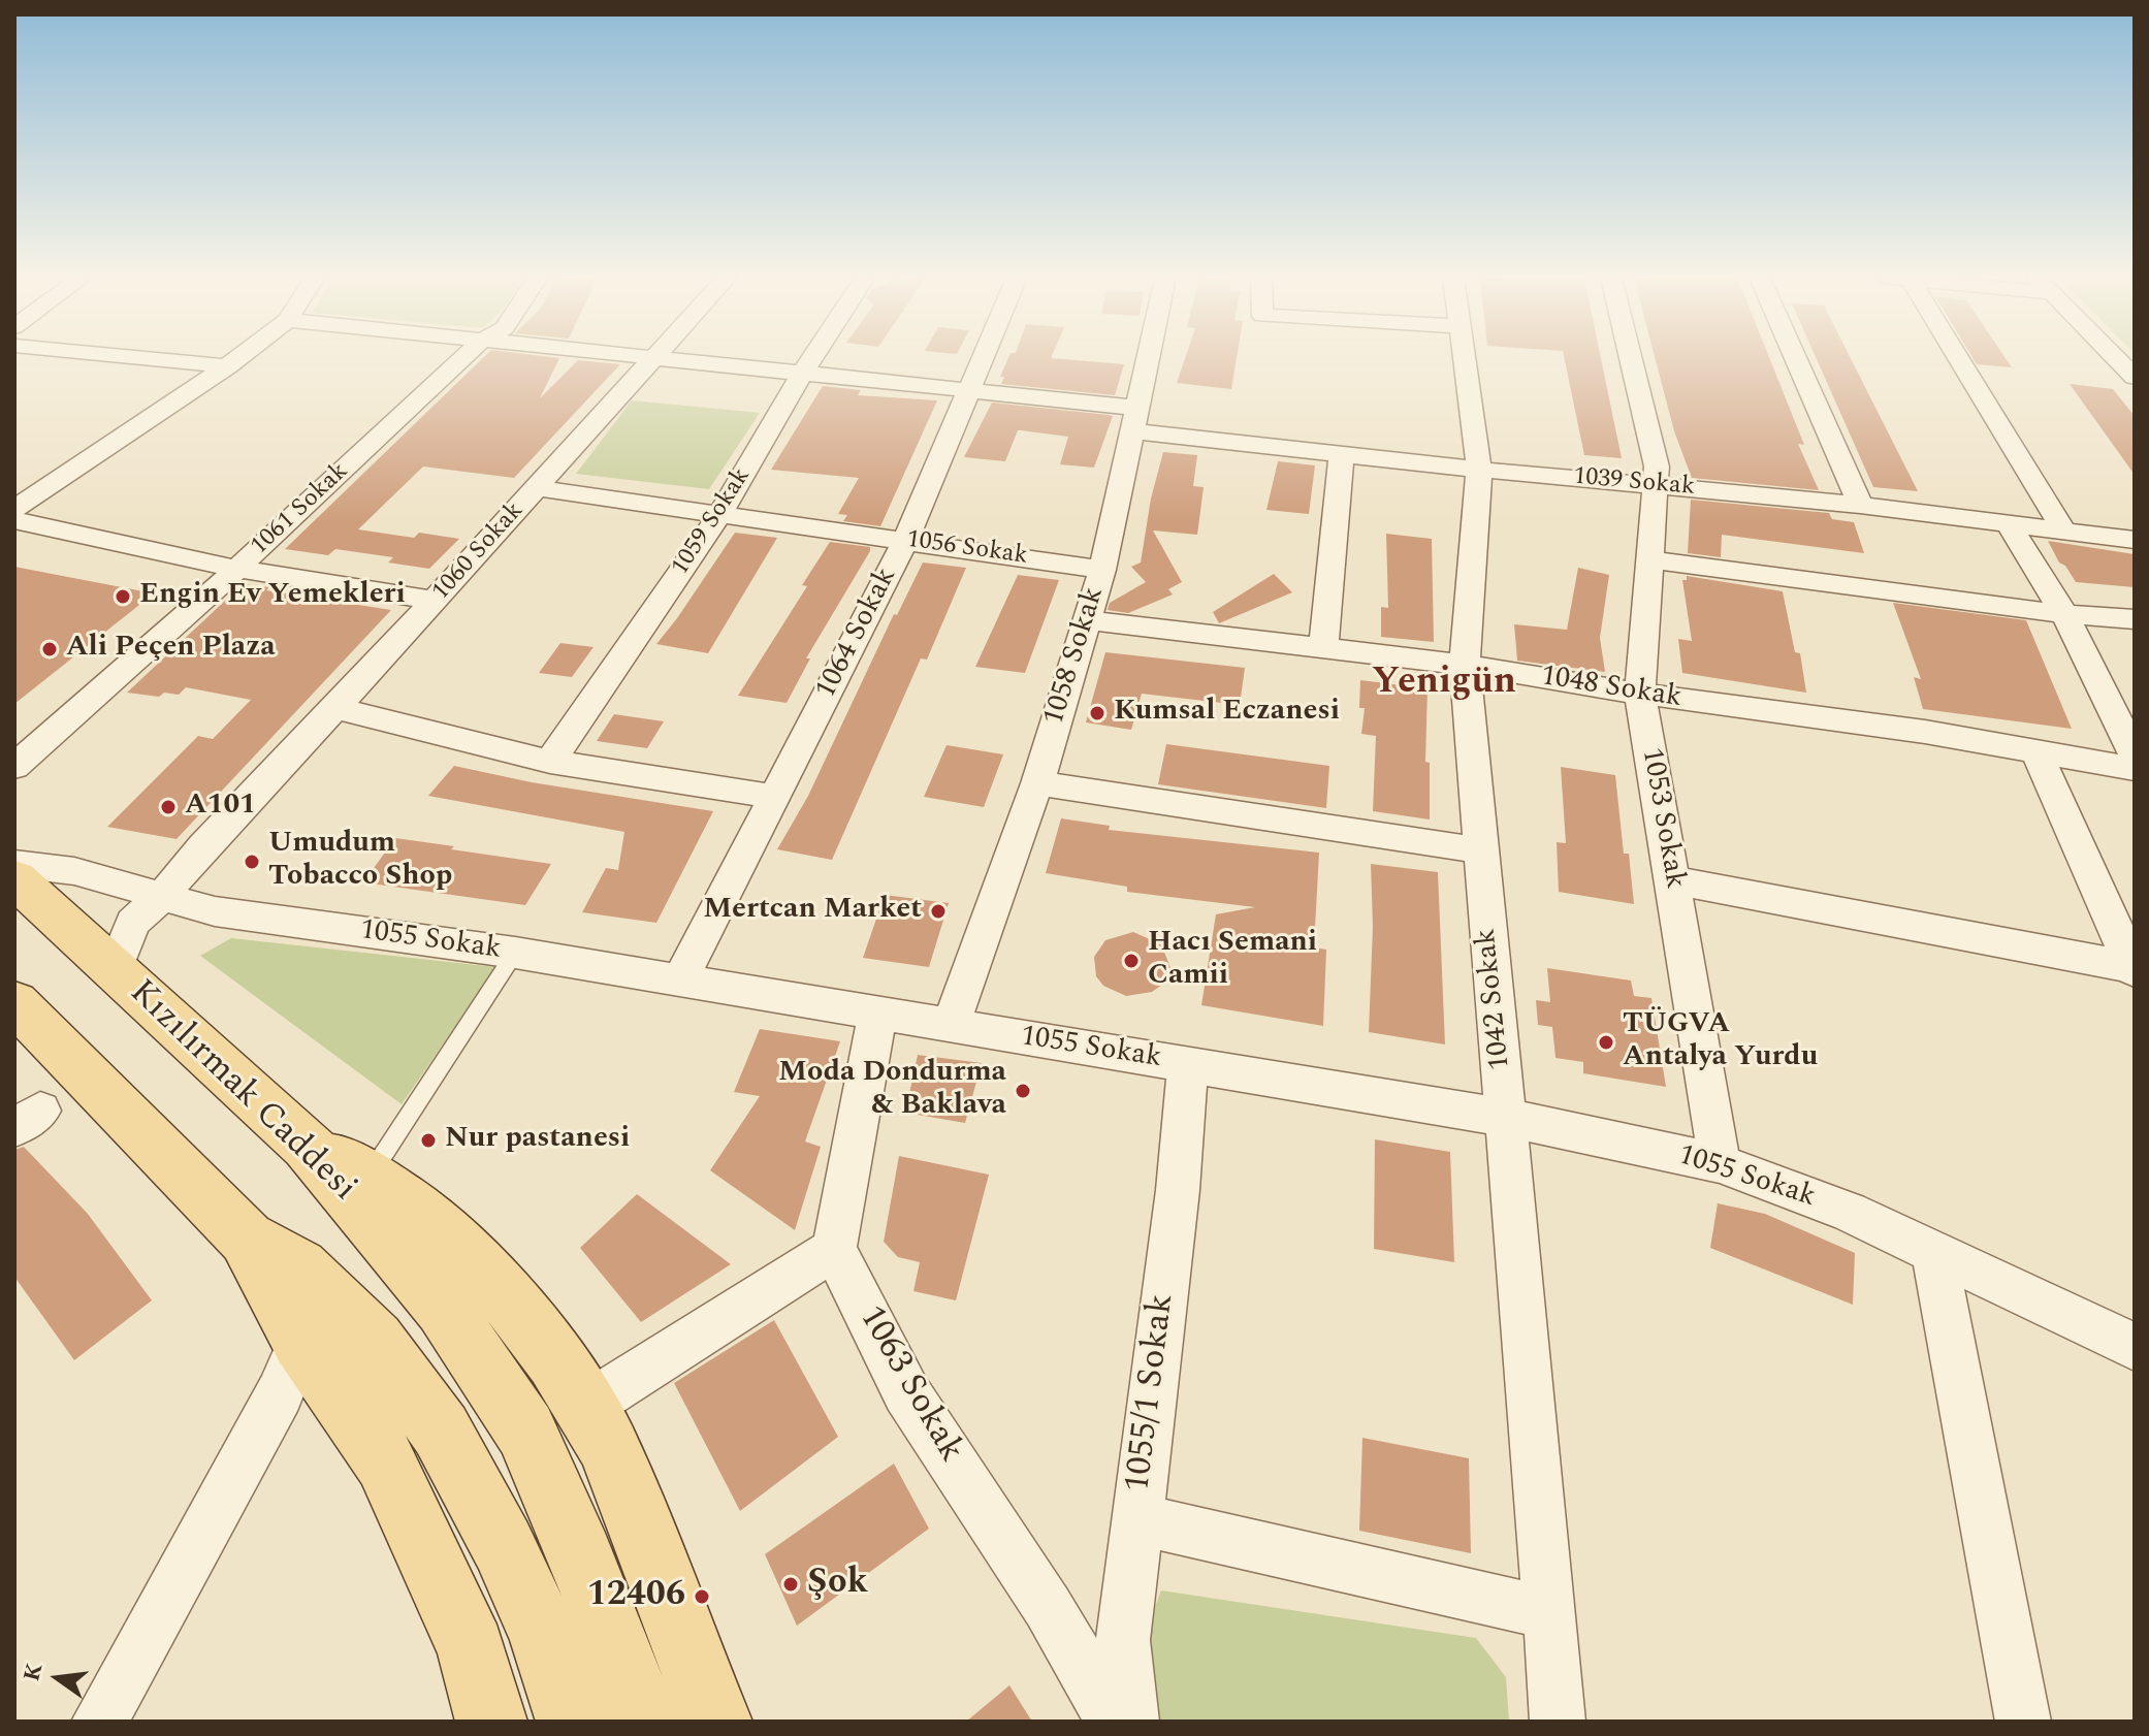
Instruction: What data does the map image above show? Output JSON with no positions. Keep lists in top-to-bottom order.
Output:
{
  "streets": {
    "main road": ["Kızılırmak Caddesi"],
    "street": [
      "1039 Sokak",
      "1061 Sokak",
      "1059 Sokak",
      "1056 Sokak",
      "1060 Sokak",
      "1064 Sokak",
      "1058 Sokak",
      "1048 Sokak",
      "1053 Sokak",
      "1055 Sokak",
      "1042 Sokak",
      "1063 Sokak",
      "1055/1 Sokak"
    ]
  },
  "crossings": [
    ["1039 Sokak", "1059 Sokak"],
    ["1039 Sokak", "1060 Sokak"],
    ["1039 Sokak", "1064 Sokak"],
    ["1039 Sokak", "1058 Sokak"],
    ["1039 Sokak", "1053 Sokak"],
    ["1039 Sokak", "1042 Sokak"],
    ["1059 Sokak", "1056 Sokak"],
    ["1056 Sokak", "1060 Sokak"],
    ["1056 Sokak", "1064 Sokak"],
    ["1056 Sokak", "1058 Sokak"],
    ["1060 Sokak", "1055 Sokak"],
    ["1060 Sokak", "Kızılırmak Caddesi"],
    ["1064 Sokak", "1055 Sokak"],
    ["1058 Sokak", "1048 Sokak"],
    ["1058 Sokak", "1055 Sokak"],
    ["1048 Sokak", "1053 Sokak"],
    ["1048 Sokak", "1042 Sokak"],
    ["1053 Sokak", "1055 Sokak"],
    ["1055 Sokak", "1042 Sokak"],
    ["1055 Sokak", "1055/1 Sokak"]
  ],
  "districts": ["Yenigün"],
  "places": [
    "Engin Ev Yemekleri",
    "Ali Peçen Plaza",
    "Kumsal Eczanesi",
    "A101",
    "Umudum Tobacco Shop",
    "Mertcan Market",
    "Hacı Semani Camii",
    "TÜGVA Antalya Yurdu",
    "Moda Dondurma & Baklava",
    "Nur pastanesi",
    "Şok",
    "12406"
  ],
  "north": "left"
}
